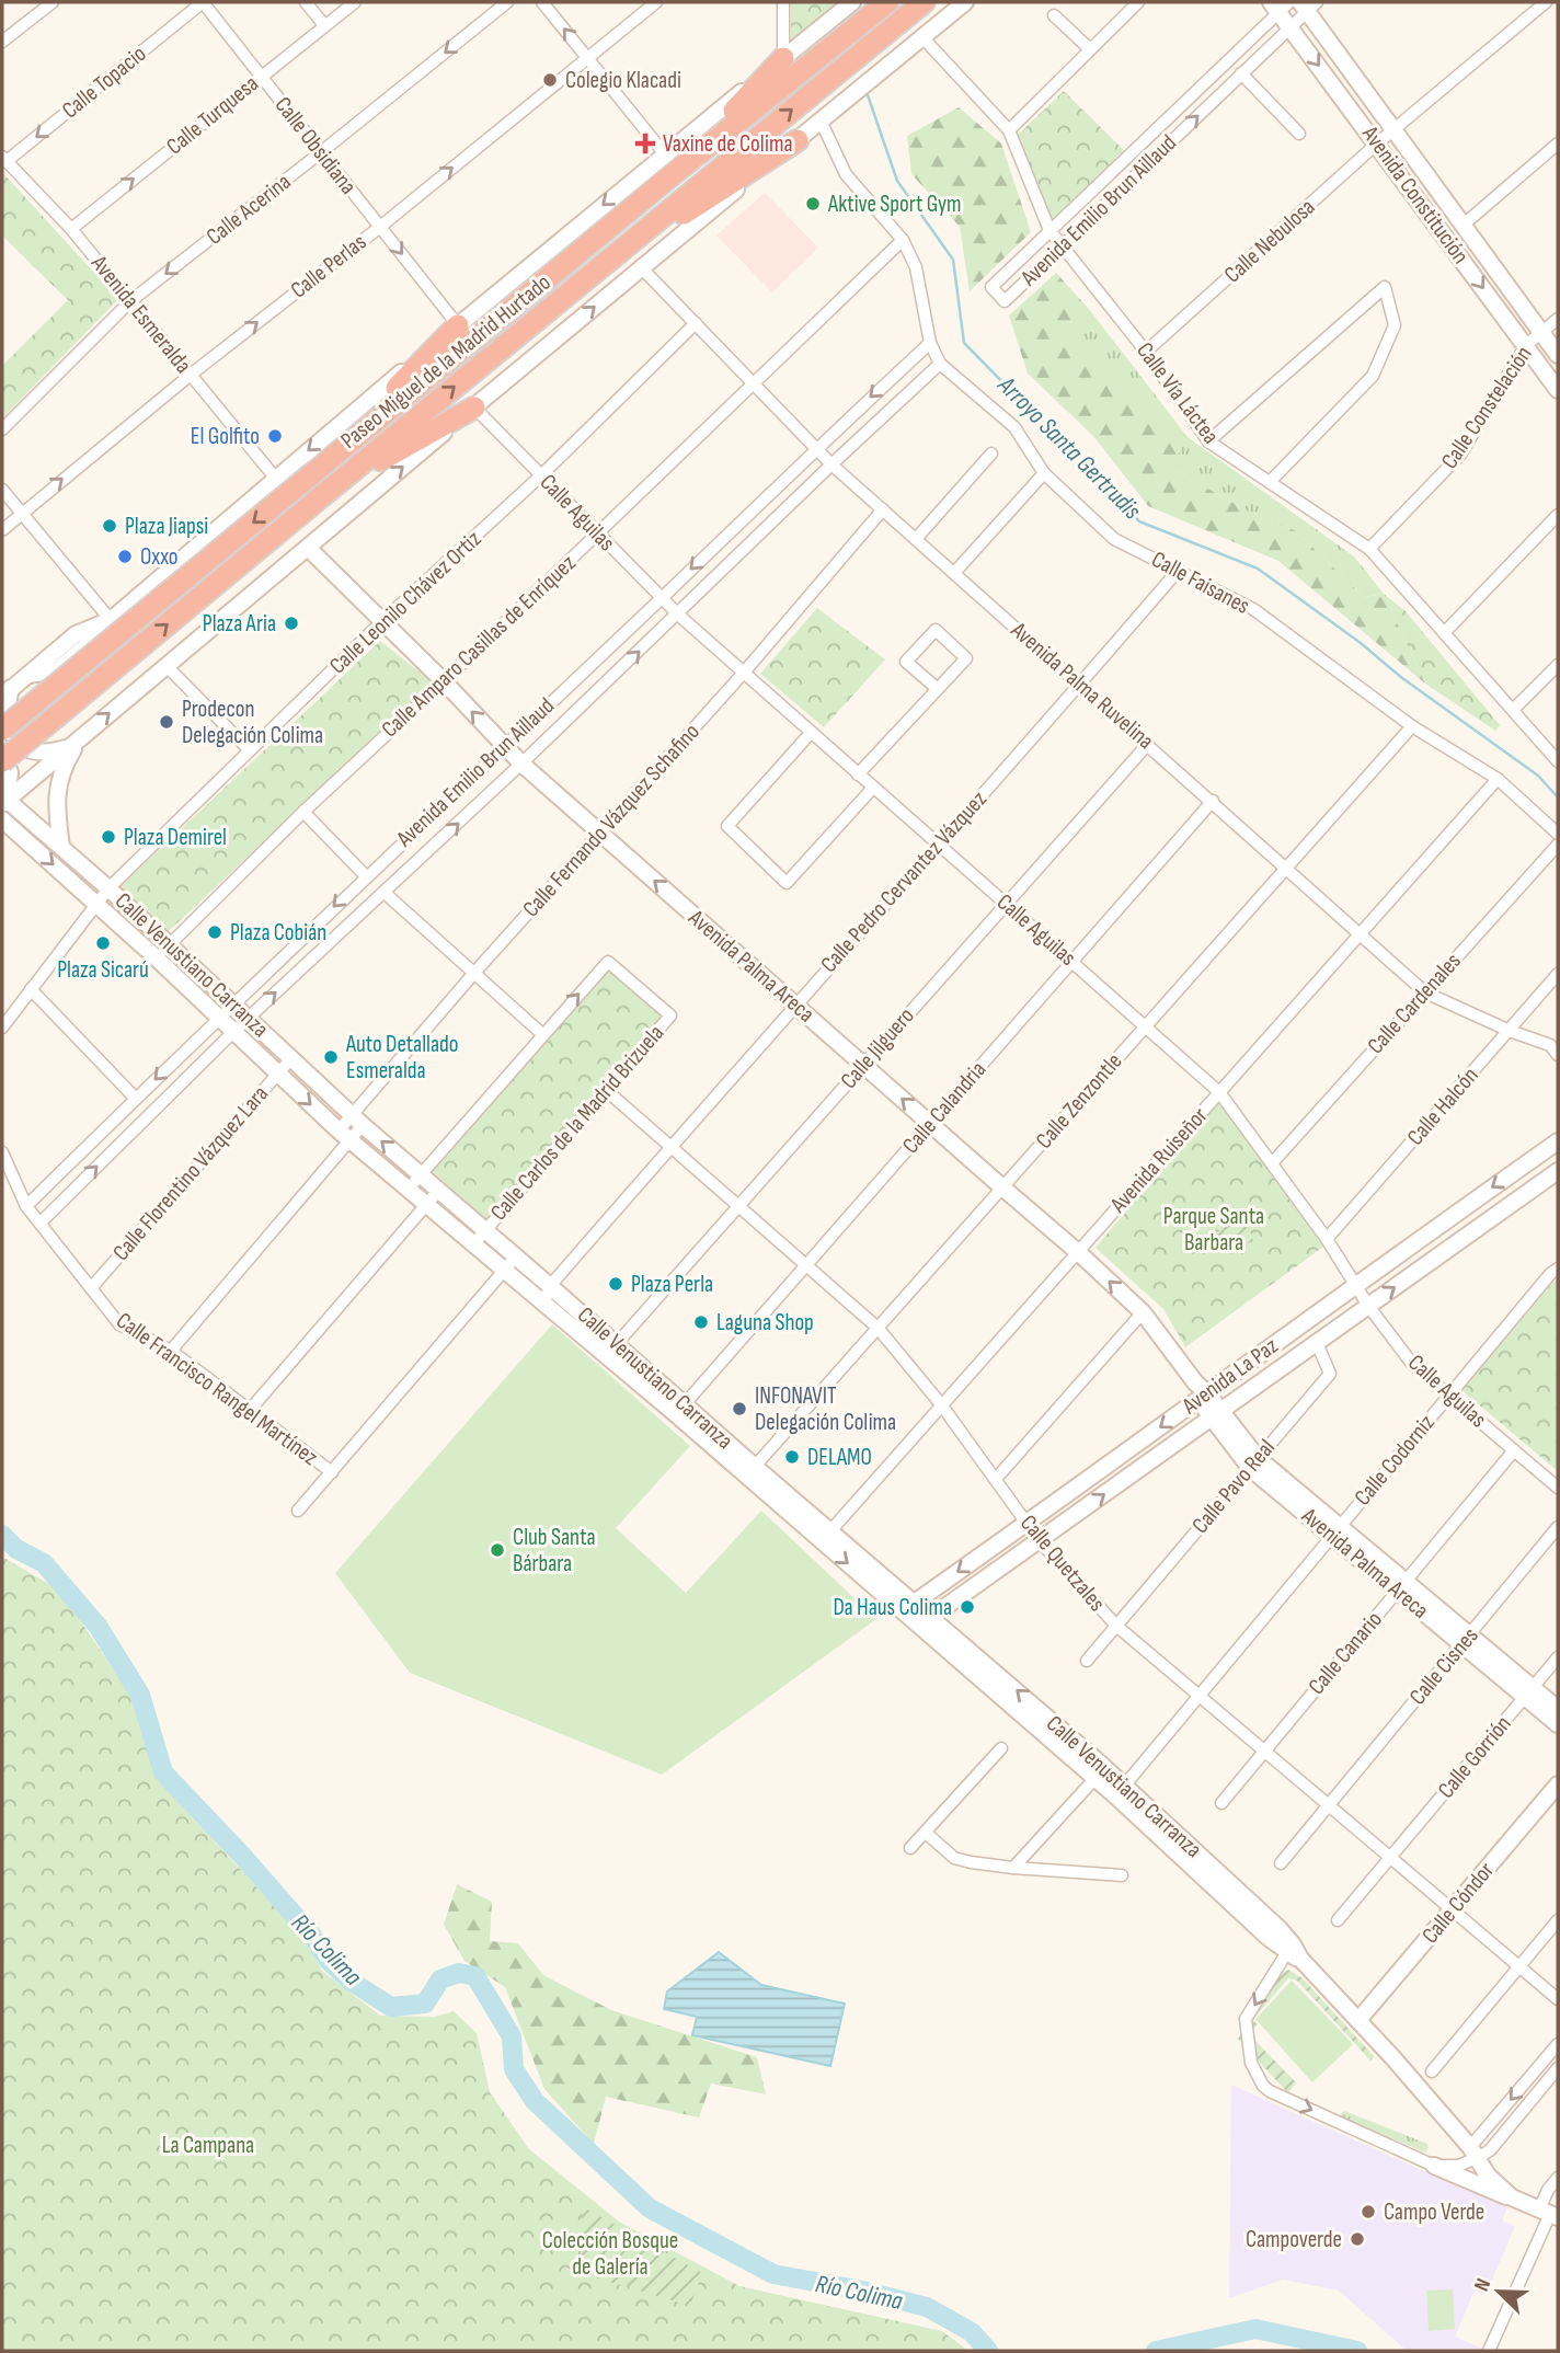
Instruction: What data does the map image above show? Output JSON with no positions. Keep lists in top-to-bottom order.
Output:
{
  "streets": {
    "highway": ["Paseo Miguel de la Madrid Hurtado"],
    "street": [
      "Calle Topacio",
      "Calle Turquesa",
      "Calle Obsidiana",
      "Avenida Constitución",
      "Calle Acerina",
      "Avenida Emilio Brun Aillaud",
      "Calle Nebulosa",
      "Calle Perlas",
      "Avenida Esmeralda",
      "Calle Vía Láctea",
      "Calle Constelación",
      "Calle Aguilas",
      "Calle Faisanes",
      "Calle Leonilo Chávez Ortiz",
      "Calle Amparo Casillas de Enríquez",
      "Avenida Palma Ruvelina",
      "Calle Fernando Vázquez Schafino",
      "Calle Pedro Cervantez Vázquez",
      "Calle Venustiano Carranza",
      "Avenida Palma Areca",
      "Calle Cardenales",
      "Calle Jilguero",
      "Calle Zenzontle",
      "Calle Halcón",
      "Calle Calandria",
      "Calle Carlos de la Madrid Brizuela",
      "Avenida Ruiseñor",
      "Calle Florentino Vázquez Lara",
      "Avenida La Paz",
      "Calle Francisco Rangel Martínez",
      "Calle Codorniz",
      "Calle Pavo Real",
      "Calle Quetzales",
      "Calle Canario",
      "Calle Cisnes",
      "Calle Gorrión",
      "Calle Cóndor"
    ]
  },
  "crossings": [
    ["Calle Topacio", "Calle Obsidiana"],
    ["Calle Topacio", "Avenida Esmeralda"],
    ["Calle Turquesa", "Calle Obsidiana"],
    ["Calle Turquesa", "Avenida Esmeralda"],
    ["Calle Obsidiana", "Calle Acerina"],
    ["Calle Obsidiana", "Calle Perlas"],
    ["Avenida Constitución", "Avenida Emilio Brun Aillaud"],
    ["Avenida Constitución", "Calle Nebulosa"],
    ["Avenida Constitución", "Calle Constelación"],
    ["Calle Acerina", "Avenida Esmeralda"],
    ["Avenida Emilio Brun Aillaud", "Calle Vía Láctea"],
    ["Avenida Emilio Brun Aillaud", "Calle Aguilas"],
    ["Avenida Emilio Brun Aillaud", "Calle Faisanes"],
    ["Avenida Emilio Brun Aillaud", "Avenida Palma Ruvelina"],
    ["Avenida Emilio Brun Aillaud", "Calle Venustiano Carranza"],
    ["Avenida Emilio Brun Aillaud", "Avenida Palma Areca"],
    ["Avenida Emilio Brun Aillaud", "Calle Francisco Rangel Martínez"],
    ["Calle Nebulosa", "Calle Vía Láctea"],
    ["Calle Perlas", "Avenida Esmeralda"],
    ["Calle Vía Láctea", "Calle Constelación"],
    ["Calle Aguilas", "Calle Leonilo Chávez Ortiz"],
    ["Calle Aguilas", "Calle Amparo Casillas de Enríquez"],
    ["Calle Aguilas", "Calle Fernando Vázquez Schafino"],
    ["Calle Aguilas", "Calle Pedro Cervantez Vázquez"],
    ["Calle Aguilas", "Calle Cardenales"],
    ["Calle Aguilas", "Calle Jilguero"],
    ["Calle Aguilas", "Calle Zenzontle"],
    ["Calle Aguilas", "Calle Halcón"],
    ["Calle Aguilas", "Calle Calandria"],
    ["Calle Aguilas", "Avenida Ruiseñor"],
    ["Calle Aguilas", "Avenida La Paz"],
    ["Calle Aguilas", "Calle Codorniz"],
    ["Calle Aguilas", "Calle Canario"],
    ["Calle Faisanes", "Calle Amparo Casillas de Enríquez"],
    ["Calle Faisanes", "Calle Pedro Cervantez Vázquez"],
    ["Calle Faisanes", "Calle Zenzontle"],
    ["Calle Faisanes", "Avenida Ruiseñor"],
    ["Calle Leonilo Chávez Ortiz", "Avenida Palma Ruvelina"],
    ["Calle Leonilo Chávez Ortiz", "Calle Venustiano Carranza"],
    ["Calle Leonilo Chávez Ortiz", "Avenida Palma Areca"],
    ["Calle Amparo Casillas de Enríquez", "Avenida Palma Ruvelina"],
    ["Calle Amparo Casillas de Enríquez", "Calle Venustiano Carranza"],
    ["Calle Amparo Casillas de Enríquez", "Avenida Palma Areca"],
    ["Avenida Palma Ruvelina", "Calle Fernando Vázquez Schafino"],
    ["Avenida Palma Ruvelina", "Calle Pedro Cervantez Vázquez"],
    ["Avenida Palma Ruvelina", "Calle Cardenales"],
    ["Avenida Palma Ruvelina", "Calle Jilguero"],
    ["Avenida Palma Ruvelina", "Calle Zenzontle"],
    ["Avenida Palma Ruvelina", "Calle Halcón"],
    ["Avenida Palma Ruvelina", "Calle Calandria"],
    ["Avenida Palma Ruvelina", "Avenida Ruiseñor"],
    ["Calle Fernando Vázquez Schafino", "Calle Venustiano Carranza"],
    ["Calle Fernando Vázquez Schafino", "Avenida Palma Areca"],
    ["Calle Fernando Vázquez Schafino", "Calle Francisco Rangel Martínez"],
    ["Calle Pedro Cervantez Vázquez", "Calle Venustiano Carranza"],
    ["Calle Pedro Cervantez Vázquez", "Avenida Palma Areca"],
    ["Calle Pedro Cervantez Vázquez", "Calle Quetzales"],
    ["Calle Venustiano Carranza", "Calle Jilguero"],
    ["Calle Venustiano Carranza", "Calle Zenzontle"],
    ["Calle Venustiano Carranza", "Calle Calandria"],
    ["Calle Venustiano Carranza", "Calle Carlos de la Madrid Brizuela"],
    ["Calle Venustiano Carranza", "Avenida Ruiseñor"],
    ["Calle Venustiano Carranza", "Calle Florentino Vázquez Lara"],
    ["Calle Venustiano Carranza", "Avenida La Paz"],
    ["Calle Venustiano Carranza", "Calle Codorniz"],
    ["Calle Venustiano Carranza", "Calle Cóndor"],
    ["Avenida Palma Areca", "Calle Jilguero"],
    ["Avenida Palma Areca", "Calle Zenzontle"],
    ["Avenida Palma Areca", "Calle Calandria"],
    ["Avenida Palma Areca", "Avenida Ruiseñor"],
    ["Avenida Palma Areca", "Avenida La Paz"],
    ["Avenida Palma Areca", "Calle Codorniz"],
    ["Avenida Palma Areca", "Calle Pavo Real"],
    ["Avenida Palma Areca", "Calle Canario"],
    ["Avenida Palma Areca", "Calle Cisnes"],
    ["Avenida Palma Areca", "Calle Gorrión"],
    ["Calle Jilguero", "Calle Quetzales"],
    ["Calle Zenzontle", "Calle Quetzales"],
    ["Calle Calandria", "Calle Quetzales"],
    ["Calle Carlos de la Madrid Brizuela", "Calle Quetzales"],
    ["Avenida Ruiseñor", "Calle Quetzales"],
    ["Calle Florentino Vázquez Lara", "Calle Francisco Rangel Martínez"],
    ["Avenida La Paz", "Calle Pavo Real"],
    ["Avenida La Paz", "Calle Quetzales"],
    ["Calle Codorniz", "Calle Quetzales"],
    ["Calle Pavo Real", "Calle Quetzales"],
    ["Calle Quetzales", "Calle Canario"],
    ["Calle Quetzales", "Calle Cisnes"],
    ["Calle Quetzales", "Calle Gorrión"],
    ["Calle Quetzales", "Calle Cóndor"]
  ],
  "one_way": [
    "Calle Topacio",
    "Calle Turquesa",
    "Calle Acerina",
    "Calle Perlas"
  ],
  "water": ["Arroyo Santa Gertrudis", "Río Colima"],
  "parks": ["Parque Santa Barbara", "La Campana", "Colección Bosque de Galería"],
  "places": {
    "other": [
      "Colegio Klacadi",
      "Aktive Sport Gym",
      "El Golfito",
      "Plaza Jiapsi",
      "Oxxo",
      "Plaza Aria",
      "Prodecon Delegación Colima",
      "Plaza Demirel",
      "Plaza Cobián",
      "Plaza Sicarú",
      "Auto Detallado Esmeralda",
      "Plaza Perla",
      "Laguna Shop",
      "INFONAVIT Delegación Colima",
      "DELAMO",
      "Club Santa Bárbara",
      "Da Haus Colima",
      "Campo Verde",
      "Campoverde"
    ],
    "health": ["Vaxine de Colima"]
  },
  "north": "top left"
}
